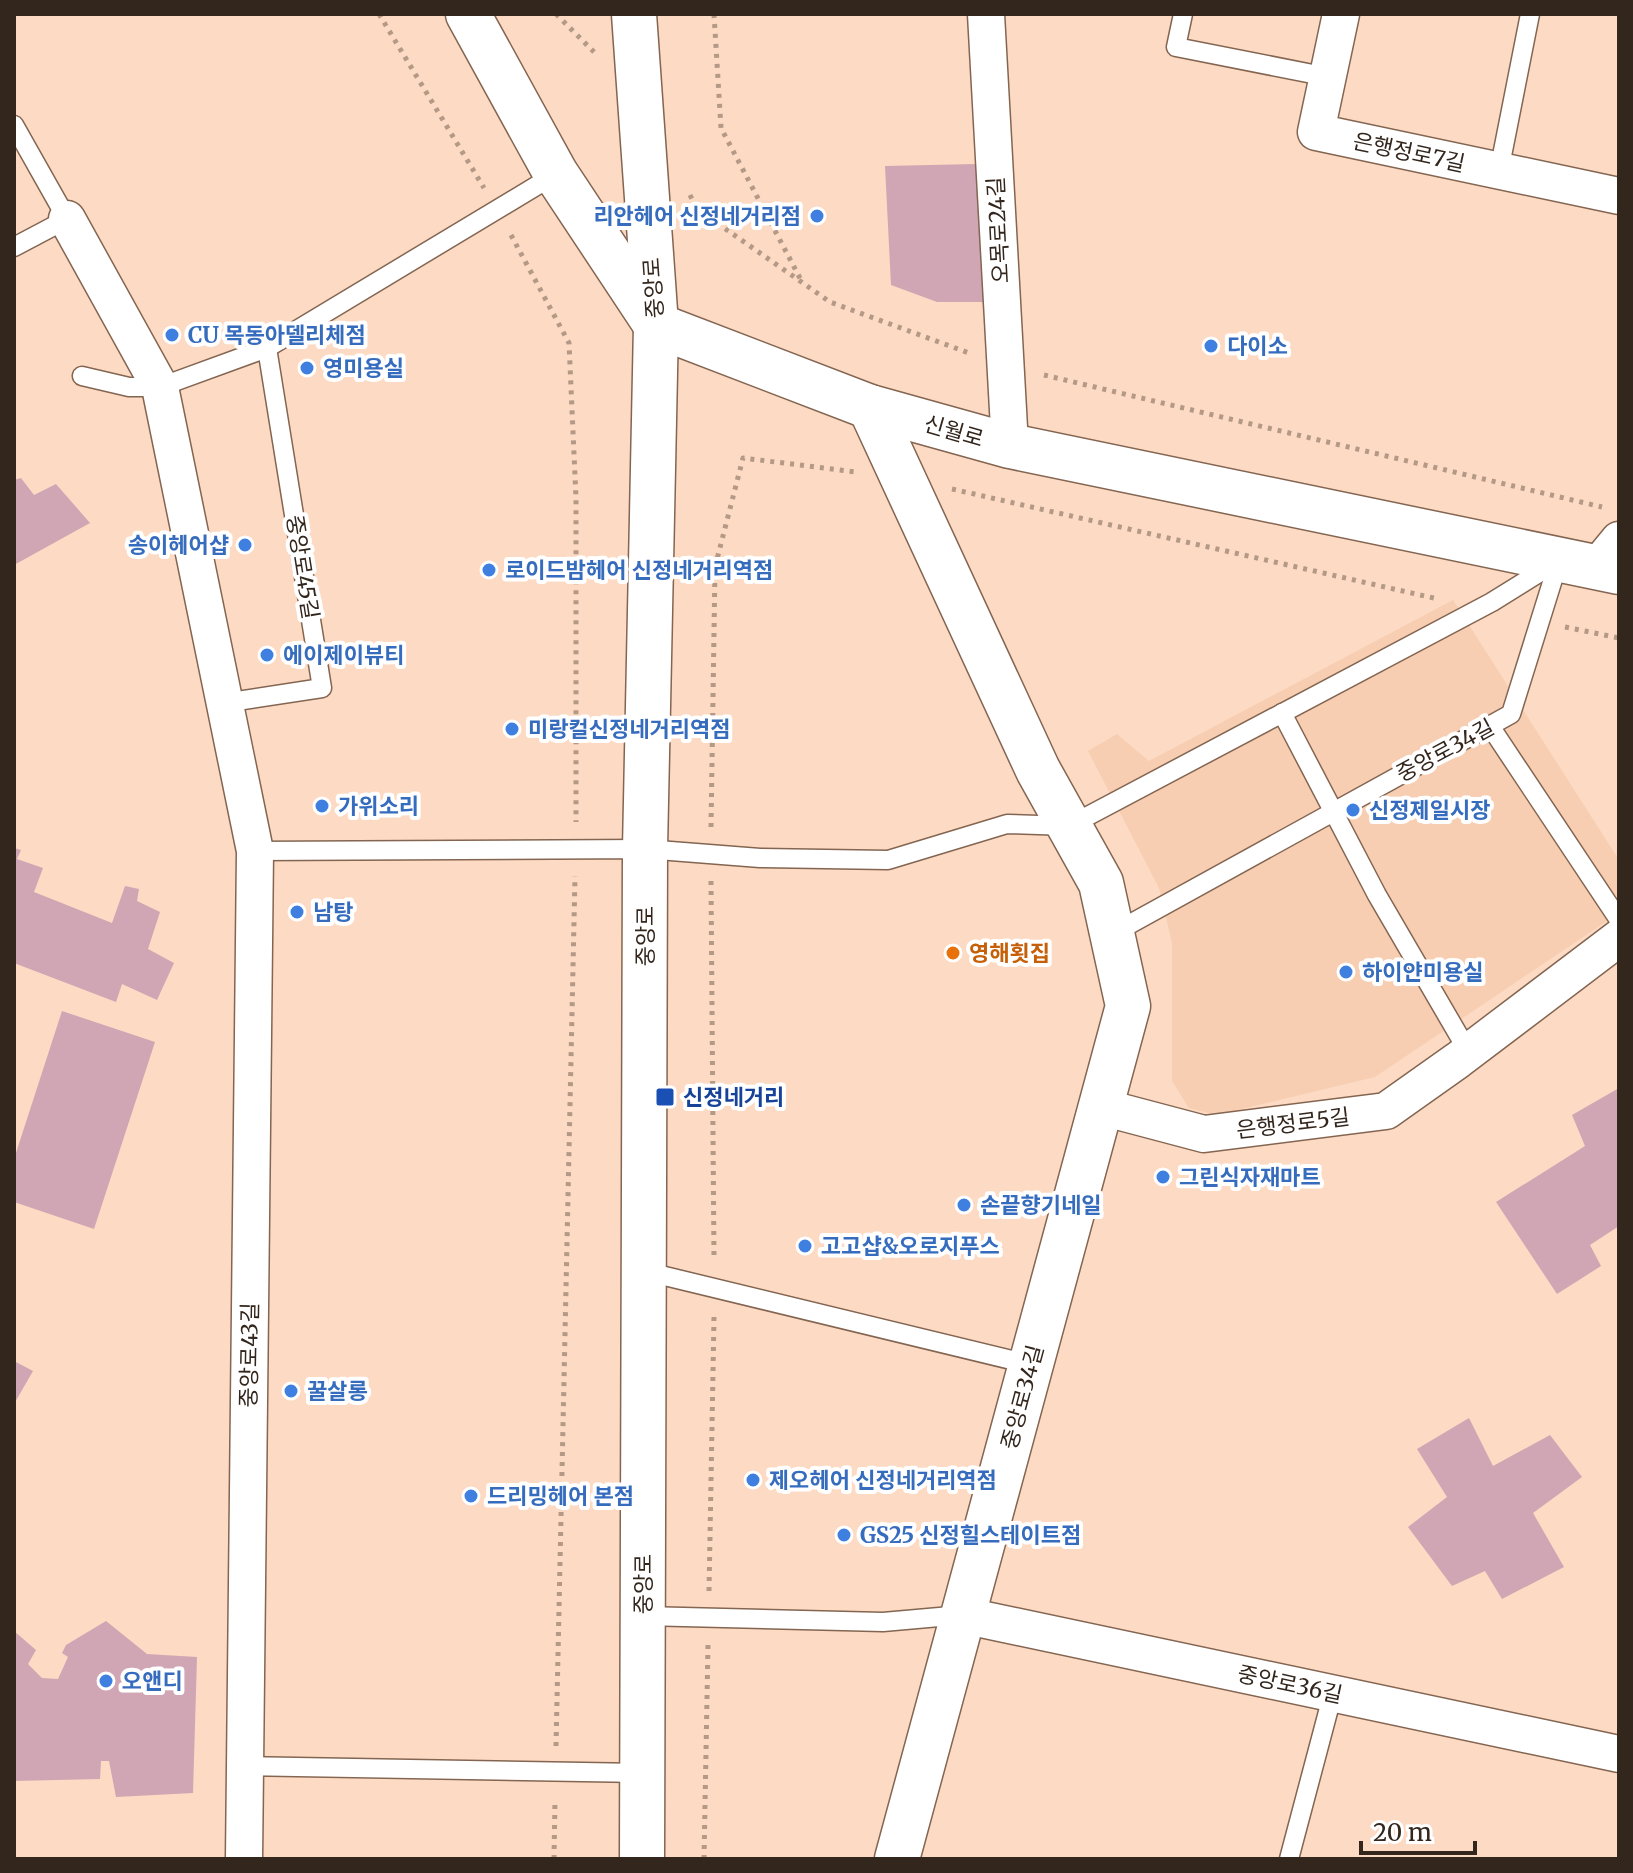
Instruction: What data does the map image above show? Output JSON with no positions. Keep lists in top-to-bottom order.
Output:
{
  "streets": {
    "main road": ["중앙로", "신월로", "중앙로34길"],
    "street": [
      "은행정로7길",
      "오목로24길",
      "은행정로5길",
      "중앙로43길",
      "중앙로36길"
    ],
    "lane": ["중앙로45길"]
  },
  "crossings": [
    ["오목로24길", "신월로"],
    ["중앙로", "신월로"],
    ["신월로", "중앙로34길"],
    ["중앙로34길", "은행정로5길"],
    ["중앙로34길", "중앙로36길"]
  ],
  "places": {
    "other": [
      "리안헤어 신정네거리점",
      "CU 목동아델리체점",
      "다이소",
      "영미용실",
      "송이헤어샵",
      "로이드밤헤어 신정네거리역점",
      "에이제이뷰티",
      "미랑컬신정네거리역점",
      "가위소리",
      "신정제일시장",
      "남탕",
      "영해횟집",
      "하이얀미용실",
      "그린식자재마트",
      "손끝향기네일",
      "고고샵&오로지푸스",
      "꿀살롱",
      "제오헤어 신정네거리역점",
      "드리밍헤어 본점",
      "GS25 신정힐스테이트점",
      "오앤디"
    ],
    "transit": ["신정네거리"]
  },
  "scale_bar": "20 m"
}
